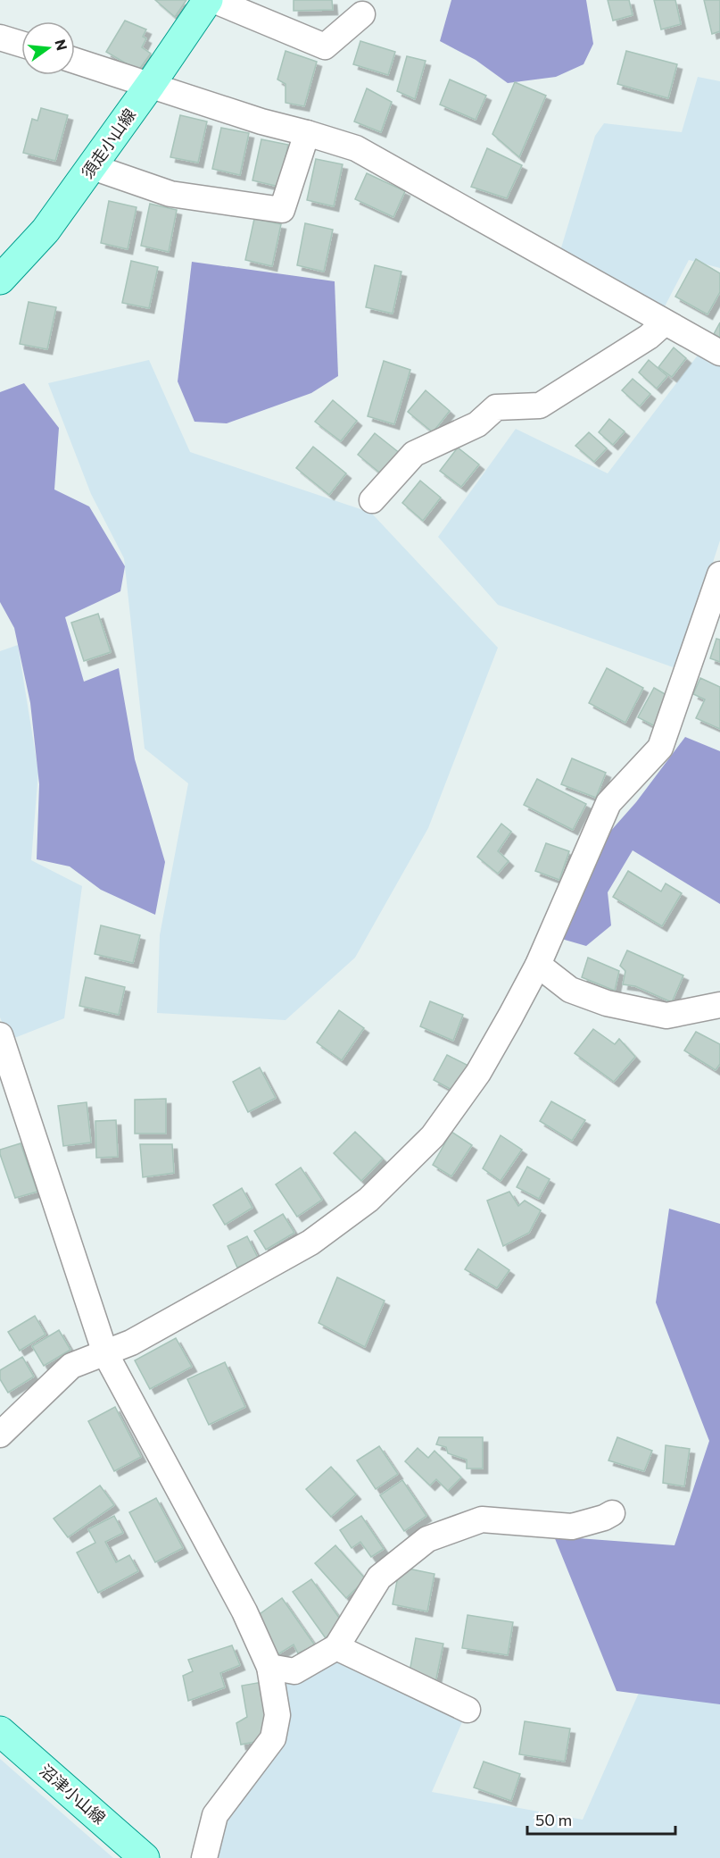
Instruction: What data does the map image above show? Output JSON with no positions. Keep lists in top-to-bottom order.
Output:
{
  "streets": {
    "main road": ["須走小山線", "沼津小山線"]
  },
  "scale_bar": "50 m",
  "north": "right"
}
